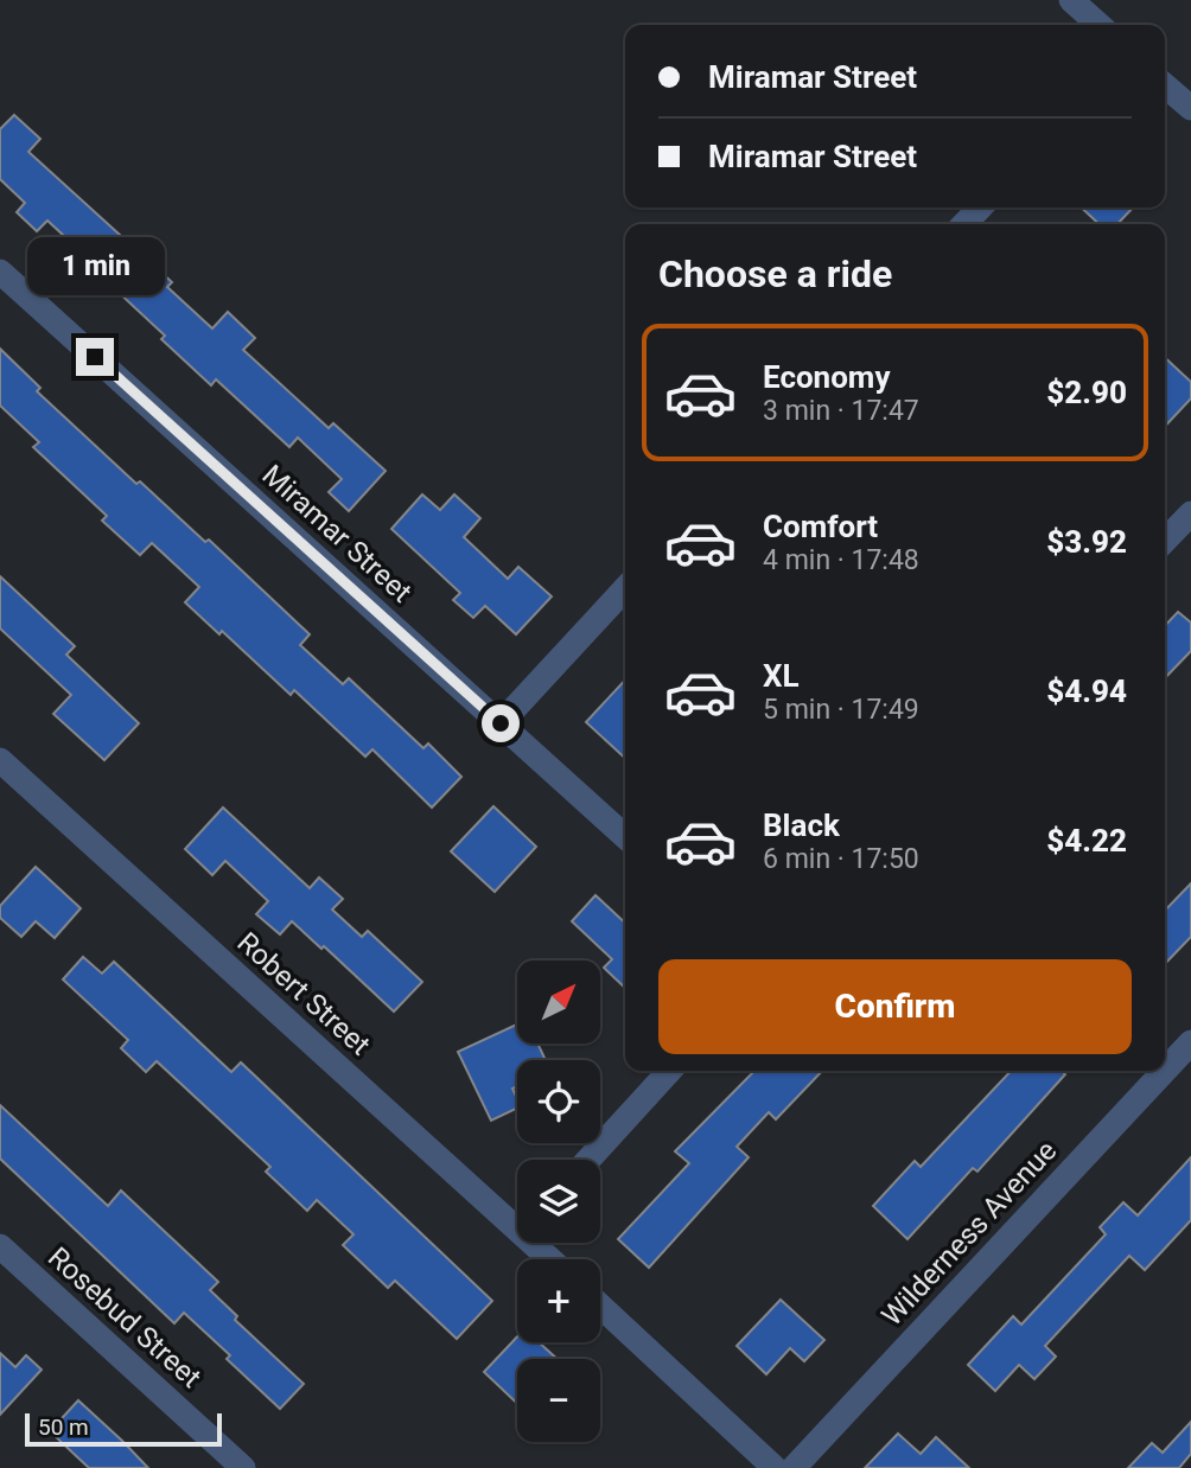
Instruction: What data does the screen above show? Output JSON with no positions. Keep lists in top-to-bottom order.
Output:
{
  "streets": {
    "street": [
      "Miramar Street",
      "Robert Street",
      "Wilderness Avenue",
      "Rosebud Street"
    ]
  },
  "scale_bar": "50 m",
  "north": "top right",
  "page": {
    "banner": ["Miramar Street", "Miramar Street"],
    "heading": "Choose a ride",
    "bubble": "1 min",
    "list": [
      {
        "name": "Economy",
        "note": "3 min · 17:47",
        "value": "$2.90"
      },
      {
        "name": "Comfort",
        "note": "4 min · 17:48",
        "value": "$3.92"
      },
      {
        "name": "XL",
        "note": "5 min · 17:49",
        "value": "$4.94"
      },
      {
        "name": "Black",
        "note": "6 min · 17:50",
        "value": "$4.22"
      }
    ],
    "buttons": "Confirm",
    "map_buttons": ["+", "−"],
    "scale": "50 m"
  }
}
